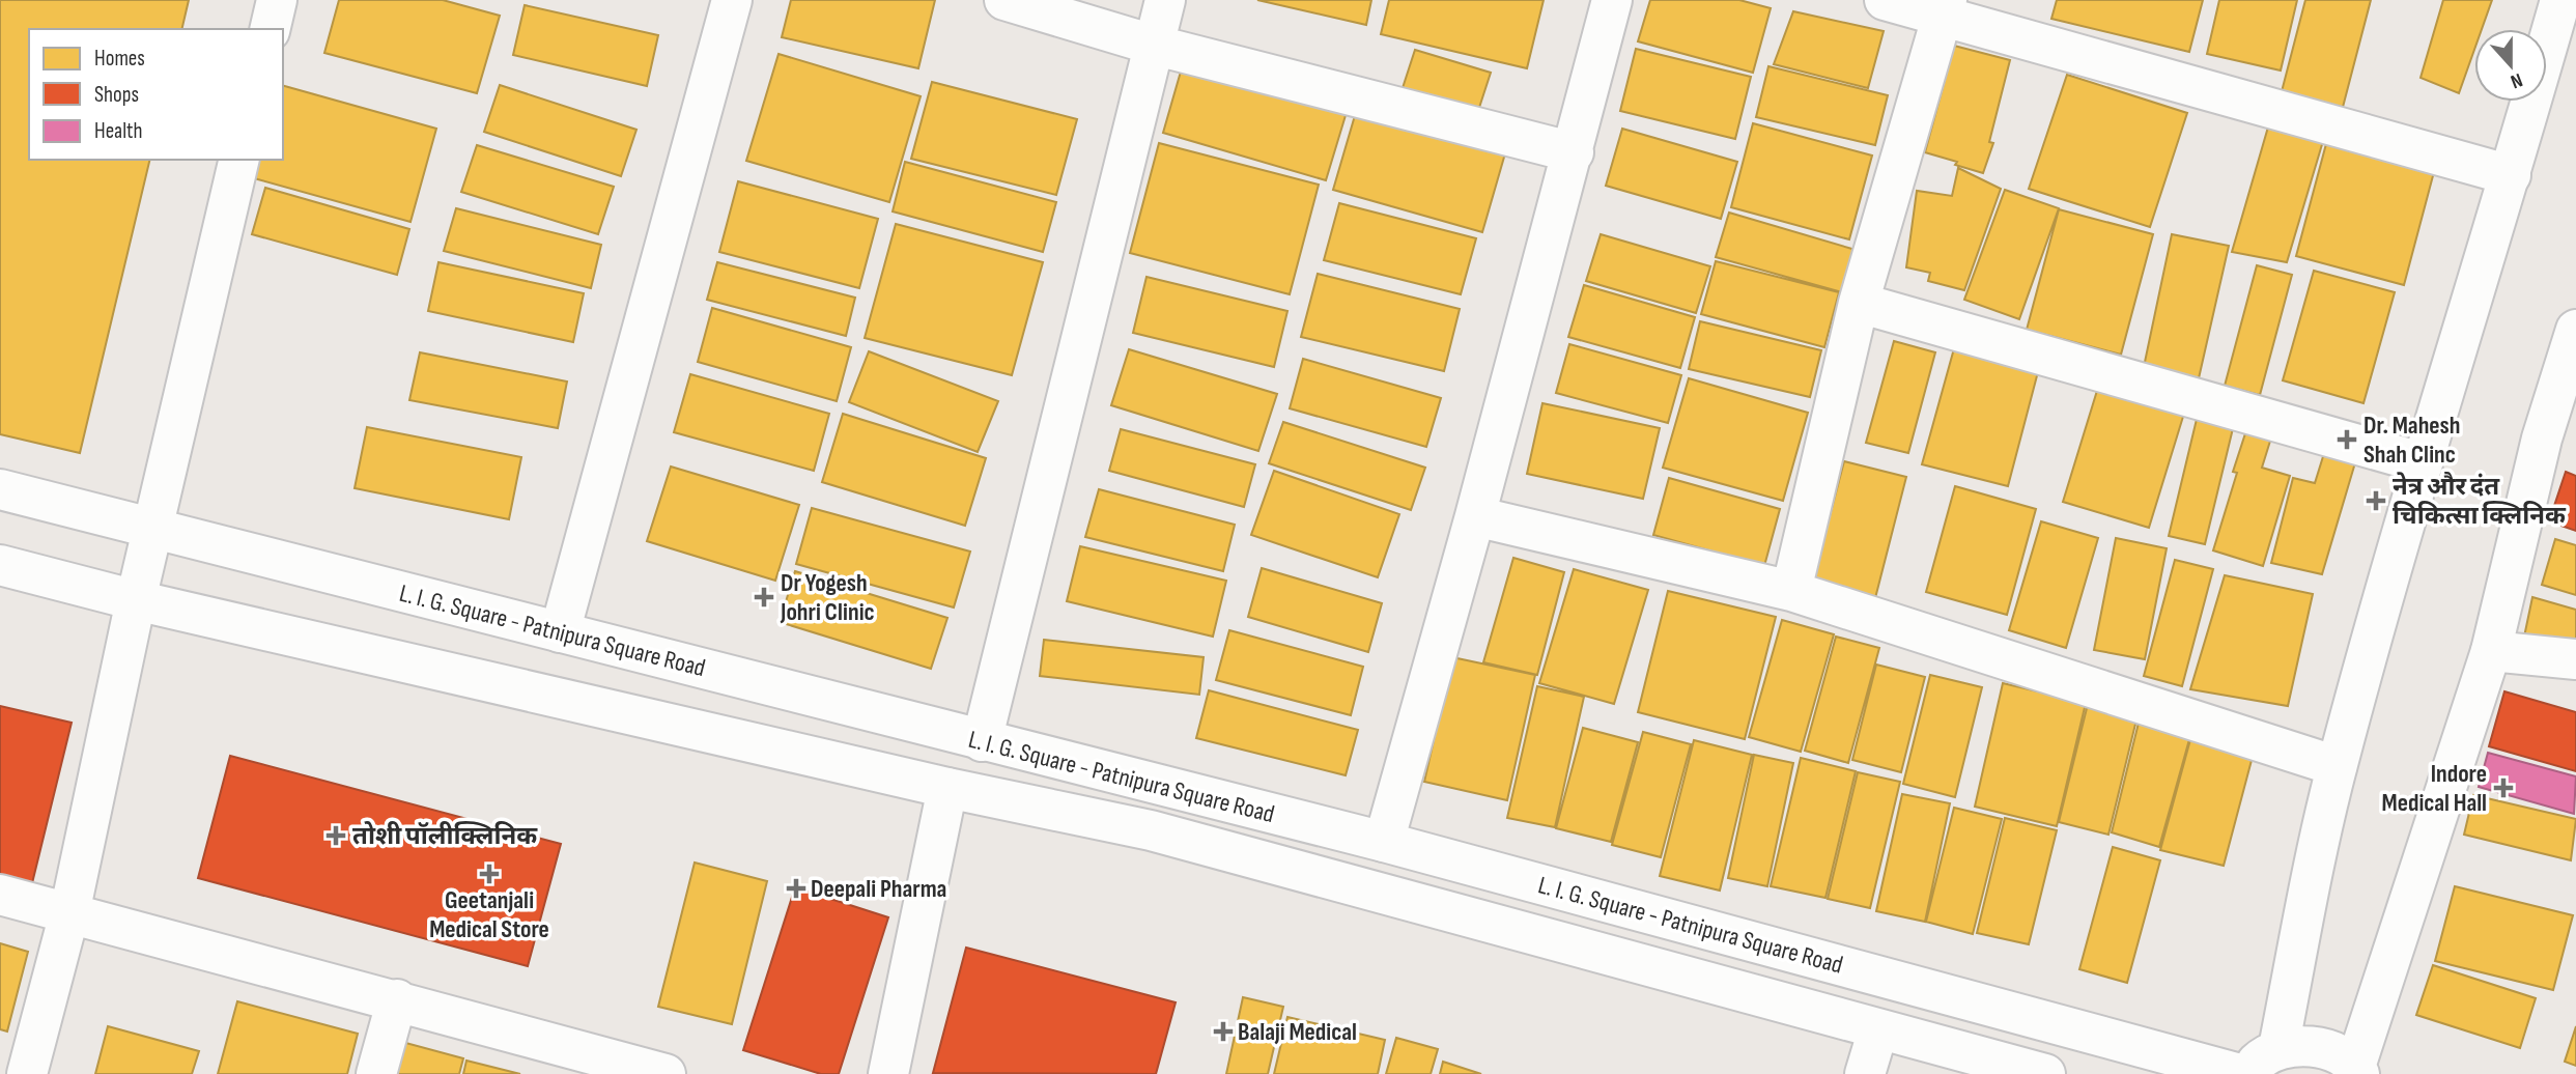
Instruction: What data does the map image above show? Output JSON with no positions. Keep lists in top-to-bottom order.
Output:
{
  "streets": {
    "street": ["L. I. G. Square - Patnipura Square Road"]
  },
  "places": {
    "health": [
      "Dr. Mahesh Shah Clinc",
      "नेत्र और दंत चिकित्सा क्लिनिक",
      "Dr Yogesh Johri Clinic",
      "Indore Medical Hall",
      "तोशी पॉलीक्लिनिक",
      "Geetanjali Medical Store",
      "Deepali Pharma",
      "Balaji Medical"
    ]
  },
  "legend": ["Homes", "Shops", "Health"],
  "north": "bottom"
}
